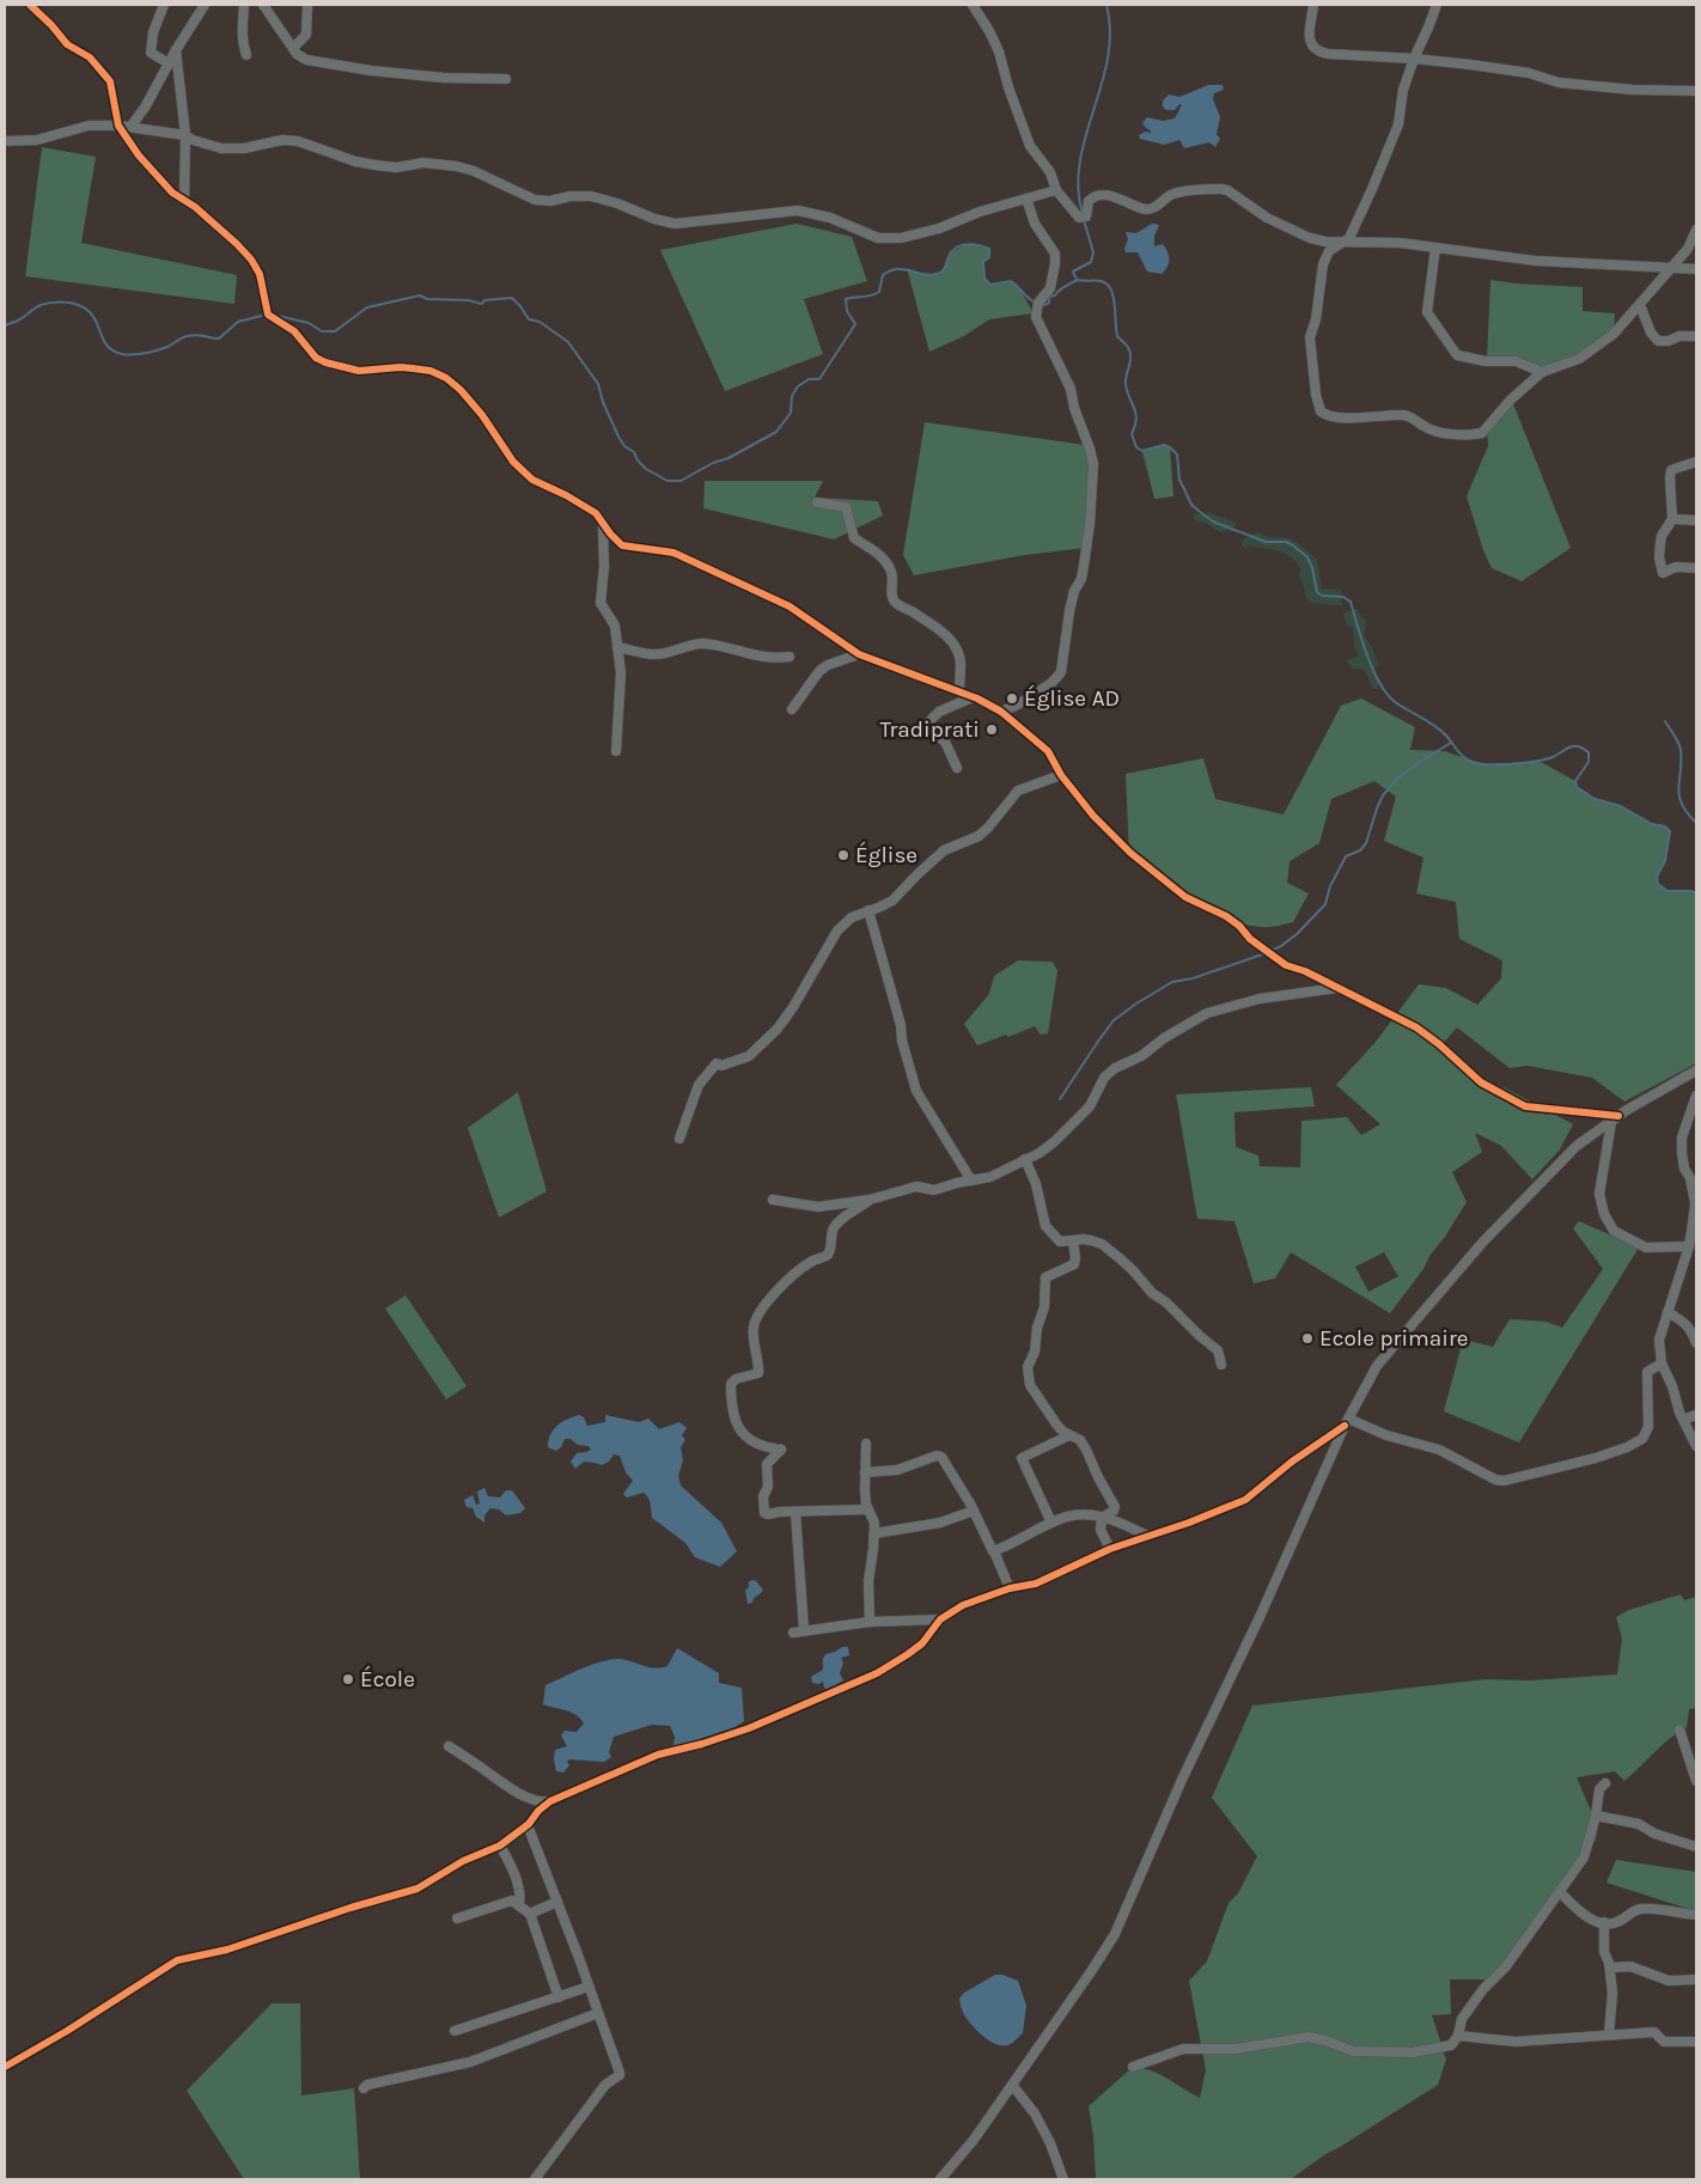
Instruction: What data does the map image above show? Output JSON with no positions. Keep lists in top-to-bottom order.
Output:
{
  "places": [
    "Église AD",
    "Tradiprati",
    "Église",
    "Ecole primaire",
    "École"
  ]
}
